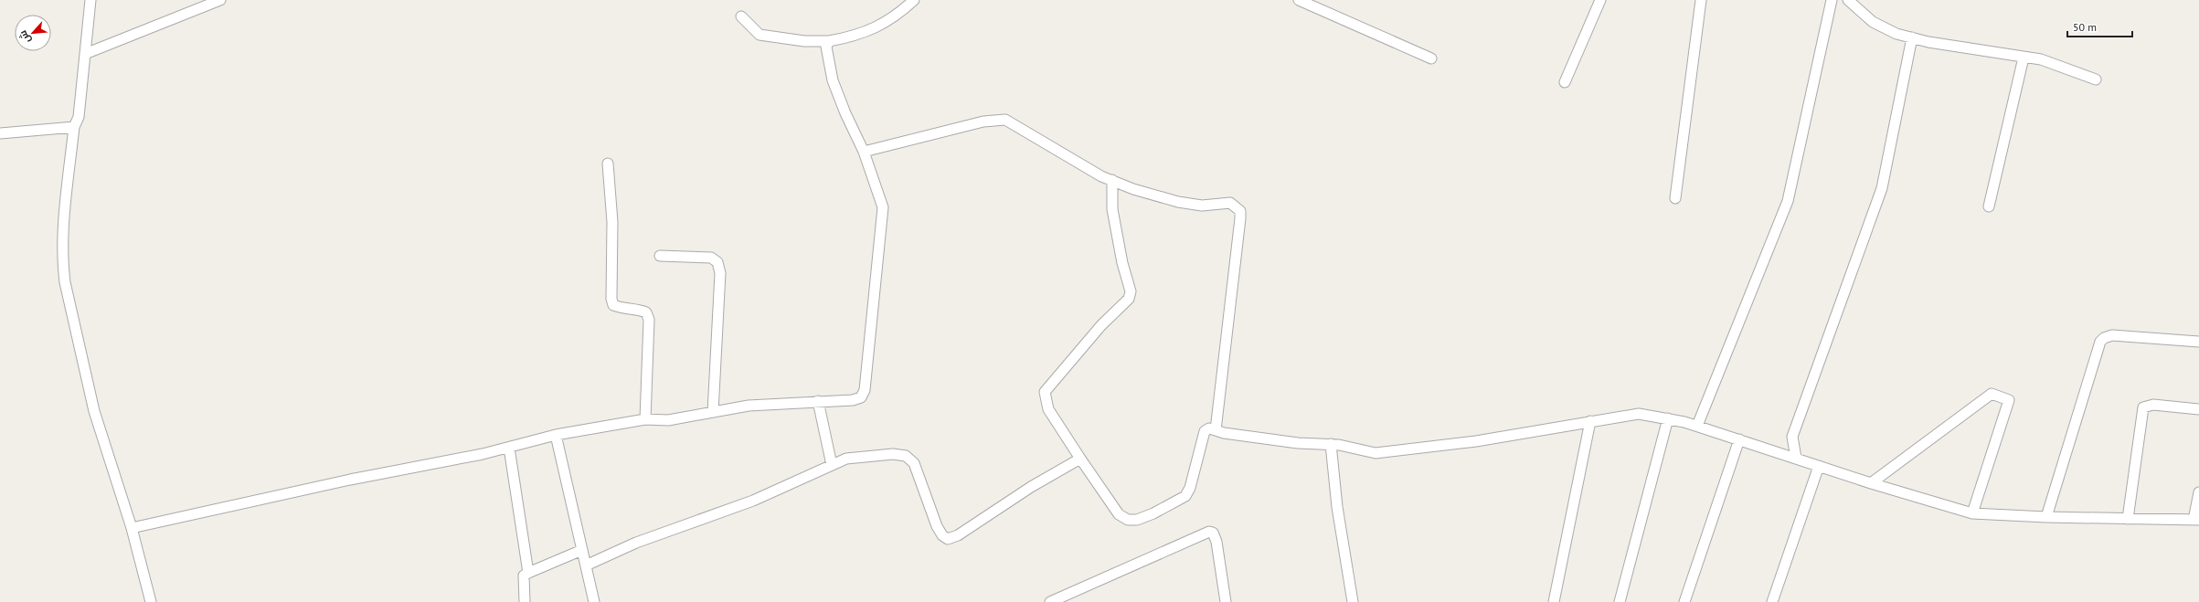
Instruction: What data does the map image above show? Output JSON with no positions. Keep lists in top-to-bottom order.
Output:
{
  "scale_bar": "50 m",
  "north": "bottom left"
}
